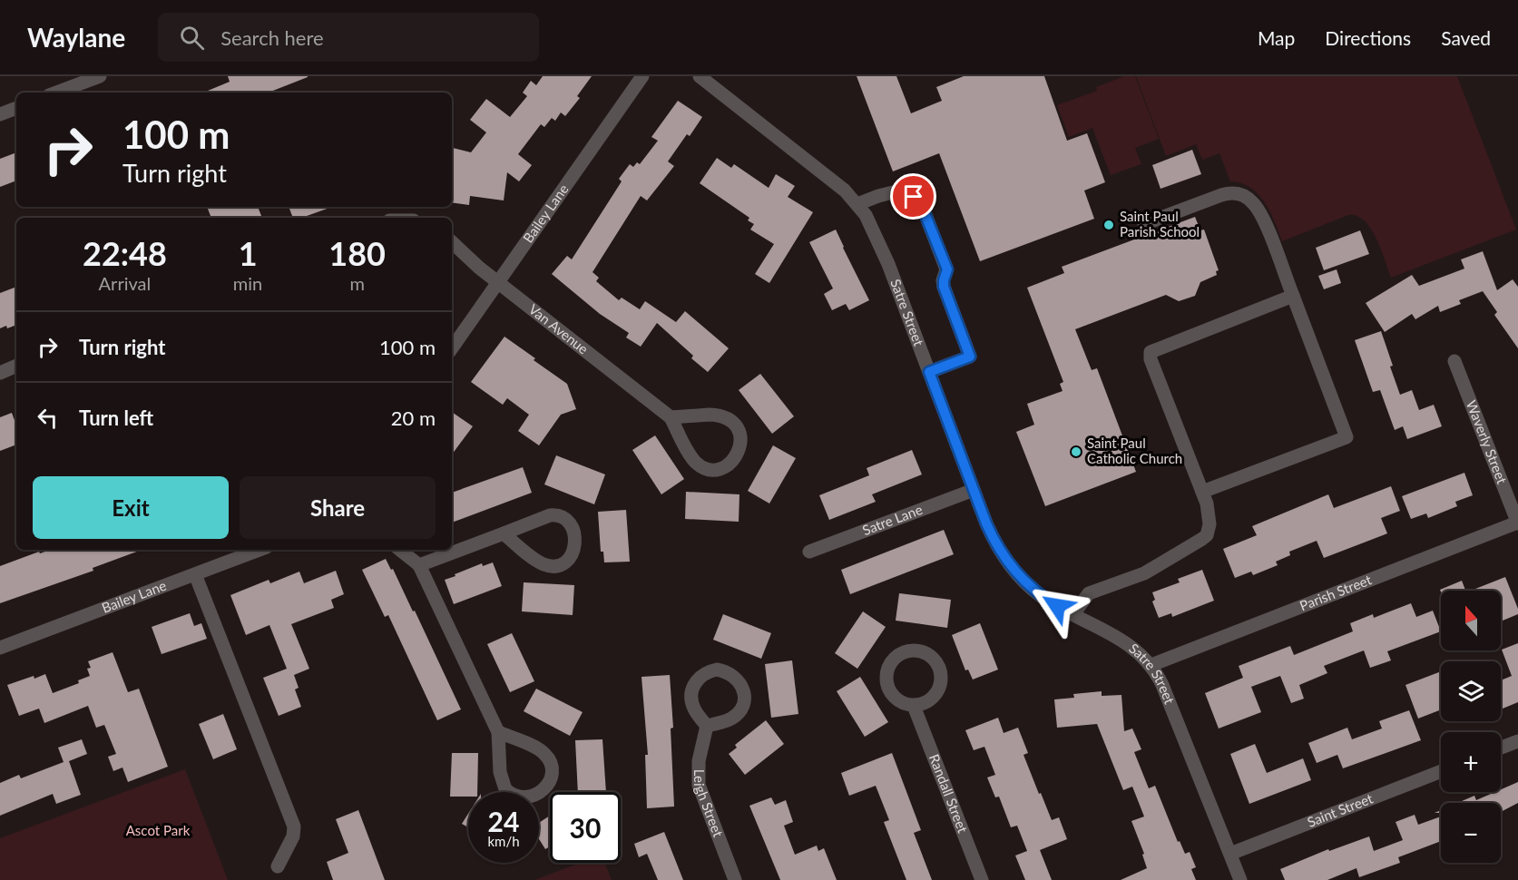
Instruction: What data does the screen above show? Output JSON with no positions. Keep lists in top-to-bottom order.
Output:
{
  "streets": {
    "street": [
      "Bailey Lane",
      "Satre Street",
      "Van Avenue",
      "Waverly Street",
      "Satre Lane",
      "Parish Street",
      "Randall Street",
      "Leigh Street",
      "Saint Street"
    ]
  },
  "crossings": [
    ["Bailey Lane", "Van Avenue"],
    ["Satre Street", "Satre Lane"],
    ["Satre Street", "Parish Street"],
    ["Satre Street", "Saint Street"],
    ["Waverly Street", "Parish Street"]
  ],
  "parks": ["Ascot Park"],
  "places": ["Saint Paul Parish School", "Saint Paul Catholic Church"],
  "north": "top",
  "page": {
    "header": "Waylane",
    "search": "Search here",
    "nav": ["Map", "Directions", "Saved"],
    "turn": ["100 m", "Turn right"],
    "eta": [
      "22:48",
      "Arrival",
      "1",
      "min",
      "180",
      "m"
    ],
    "list": [
      {
        "name": "Turn right",
        "value": "100 m"
      },
      {
        "name": "Turn left",
        "value": "20 m"
      }
    ],
    "buttons": ["Exit", "Share"],
    "map_buttons": ["+", "−"],
    "speed": "24 km/h",
    "limit": "30"
  }
}
